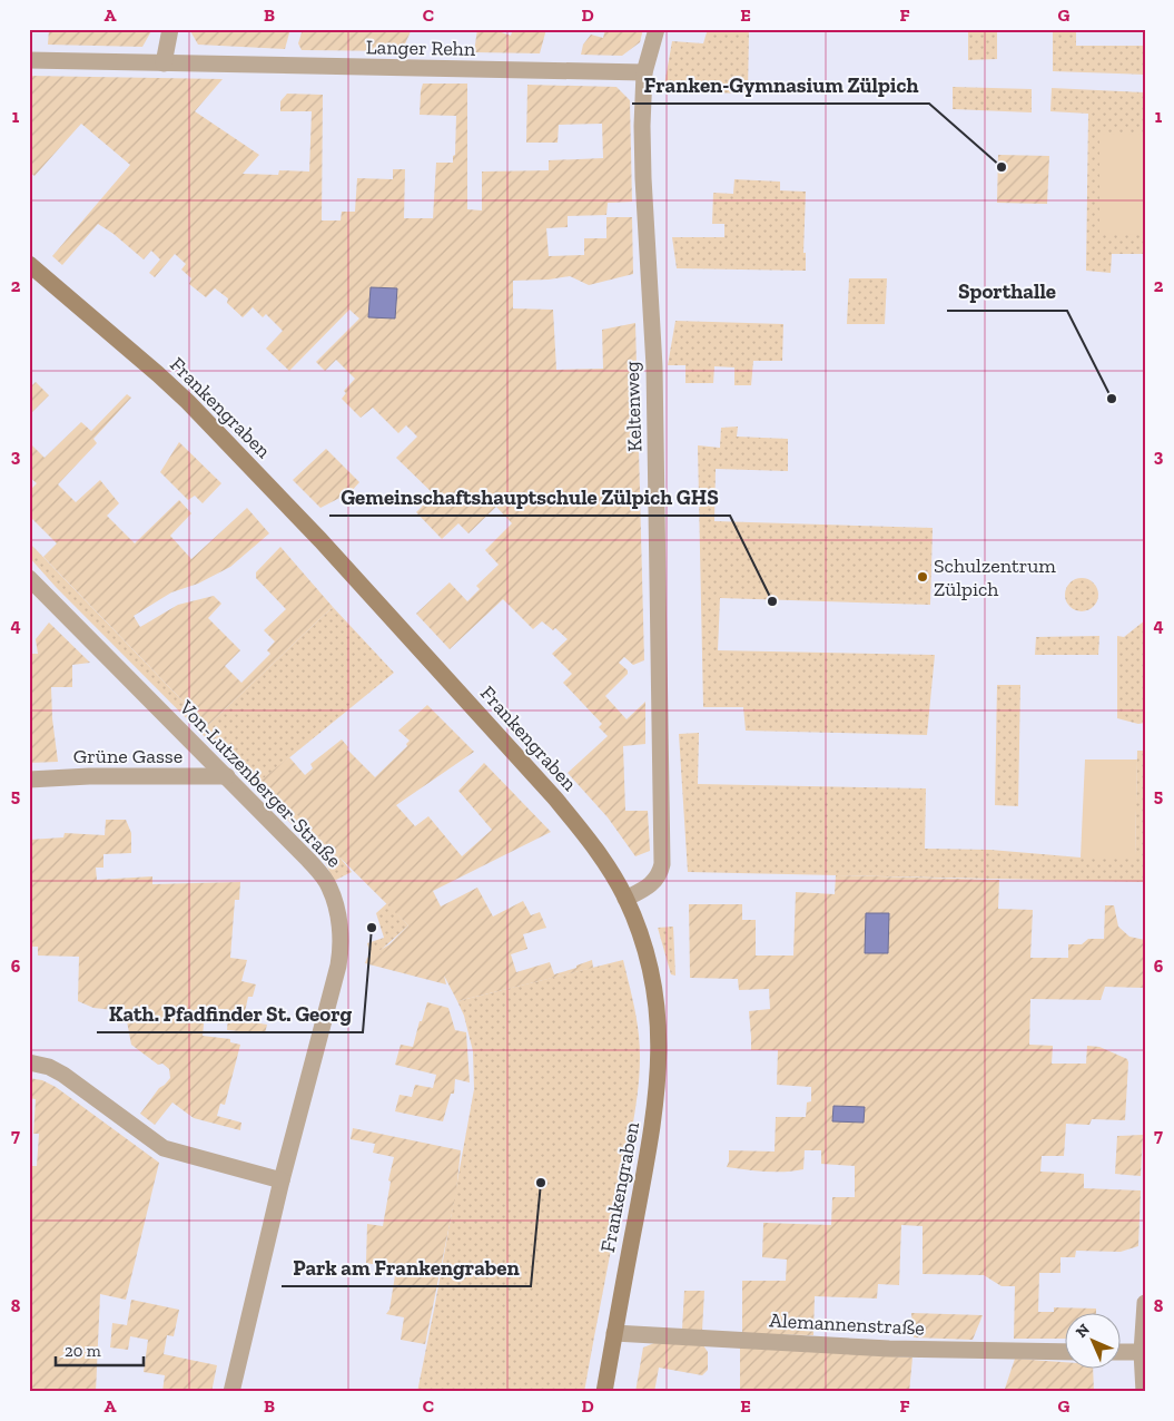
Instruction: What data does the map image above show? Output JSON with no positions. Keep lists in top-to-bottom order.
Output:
{
  "streets": {
    "street": [
      "Langer Rehn",
      "Keltenweg",
      "Frankengraben",
      "Grüne Gasse",
      "Von-Lutzenberger-Straße",
      "Alemannenstraße"
    ]
  },
  "crossings": [
    ["Langer Rehn", "Keltenweg"],
    ["Keltenweg", "Frankengraben"],
    ["Frankengraben", "Alemannenstraße"],
    ["Grüne Gasse", "Von-Lutzenberger-Straße"]
  ],
  "places": [
    "Franken-Gymnasium Zülpich",
    "Sporthalle",
    "Schulzentrum Zülpich",
    "Gemeinschaftshauptschule Zülpich GHS",
    "Kath. Pfadfinder St. Georg",
    "Park am Frankengraben"
  ],
  "scale_bar": "20 m",
  "north": "top left",
  "grid": {
    "columns": [
      "A",
      "B",
      "C",
      "D",
      "E",
      "F",
      "G"
    ],
    "rows": [
      "1",
      "2",
      "3",
      "4",
      "5",
      "6",
      "7",
      "8"
    ]
  }
}
